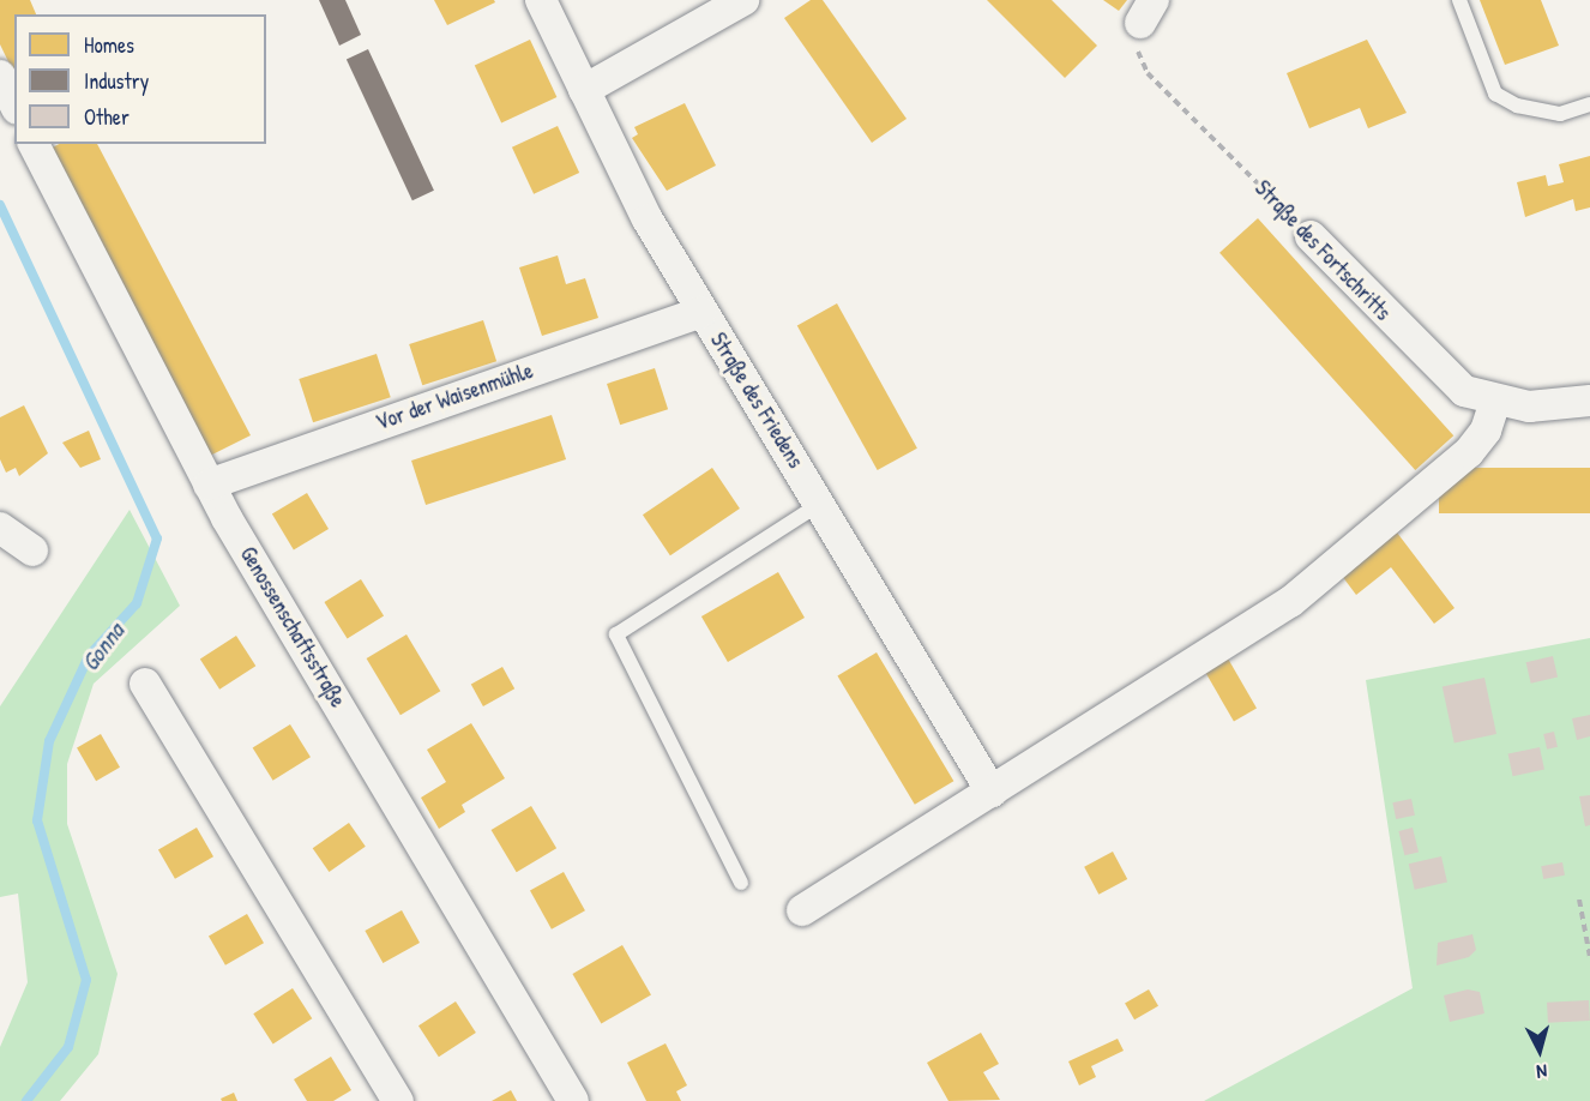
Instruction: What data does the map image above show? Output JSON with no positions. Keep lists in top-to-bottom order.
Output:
{
  "streets": {
    "street": [
      "Straße des Fortschritts",
      "Vor der Waisenmühle",
      "Straße des Friedens",
      "Genossenschaftsstraße"
    ]
  },
  "crossings": [
    ["Vor der Waisenmühle", "Straße des Friedens"],
    ["Vor der Waisenmühle", "Genossenschaftsstraße"]
  ],
  "water": ["Gonna"],
  "legend": ["Homes", "Industry", "Other"],
  "north": "bottom"
}
